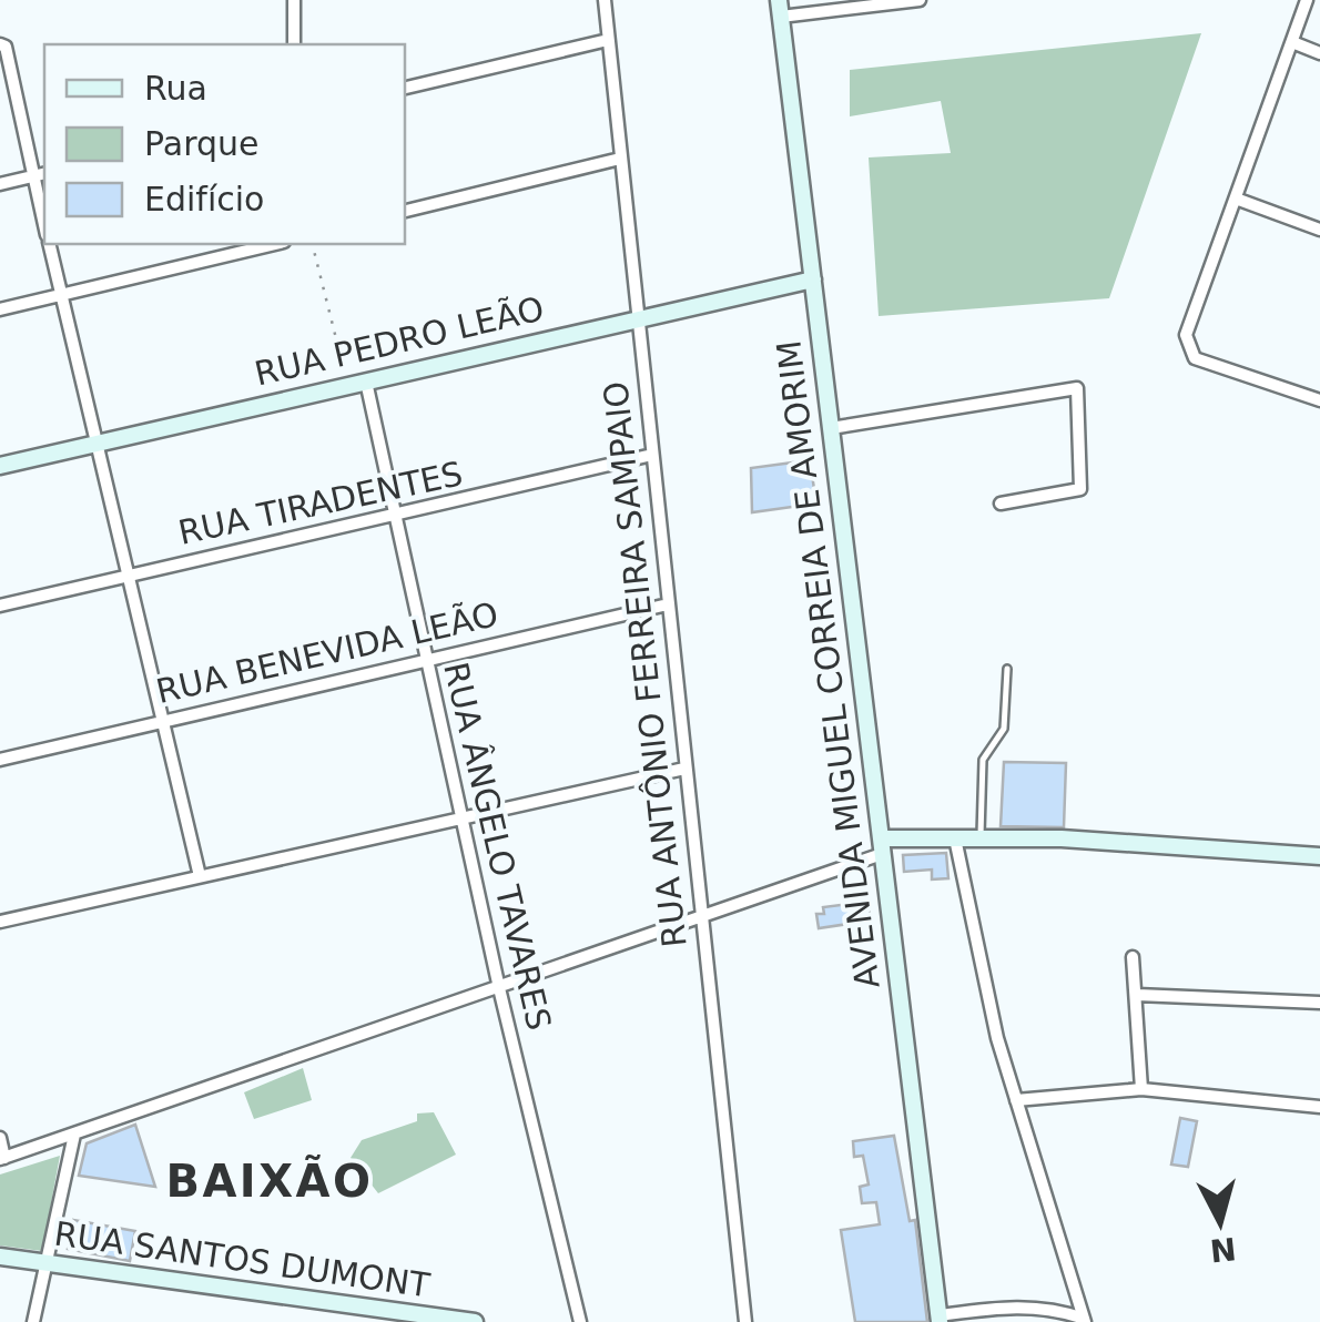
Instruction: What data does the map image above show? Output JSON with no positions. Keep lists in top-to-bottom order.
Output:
{
  "streets": {
    "street": [
      "RUA PEDRO LEÃO",
      "RUA TIRADENTES",
      "RUA BENEVIDA LEÃO",
      "RUA ANTÔNIO FERREIRA SAMPAIO",
      "AVENIDA MIGUEL CORREIA DE AMORIM",
      "RUA ÂNGELO TAVARES",
      "RUA SANTOS DUMONT"
    ]
  },
  "crossings": [
    ["RUA PEDRO LEÃO", "RUA ANTÔNIO FERREIRA SAMPAIO"],
    ["RUA PEDRO LEÃO", "AVENIDA MIGUEL CORREIA DE AMORIM"],
    ["RUA PEDRO LEÃO", "RUA ÂNGELO TAVARES"],
    ["RUA TIRADENTES", "RUA ANTÔNIO FERREIRA SAMPAIO"],
    ["RUA TIRADENTES", "RUA ÂNGELO TAVARES"],
    ["RUA BENEVIDA LEÃO", "RUA ANTÔNIO FERREIRA SAMPAIO"],
    ["RUA BENEVIDA LEÃO", "RUA ÂNGELO TAVARES"]
  ],
  "districts": ["BAIXÃO"],
  "legend": ["Rua", "Parque", "Edifício"],
  "north": "bottom"
}
